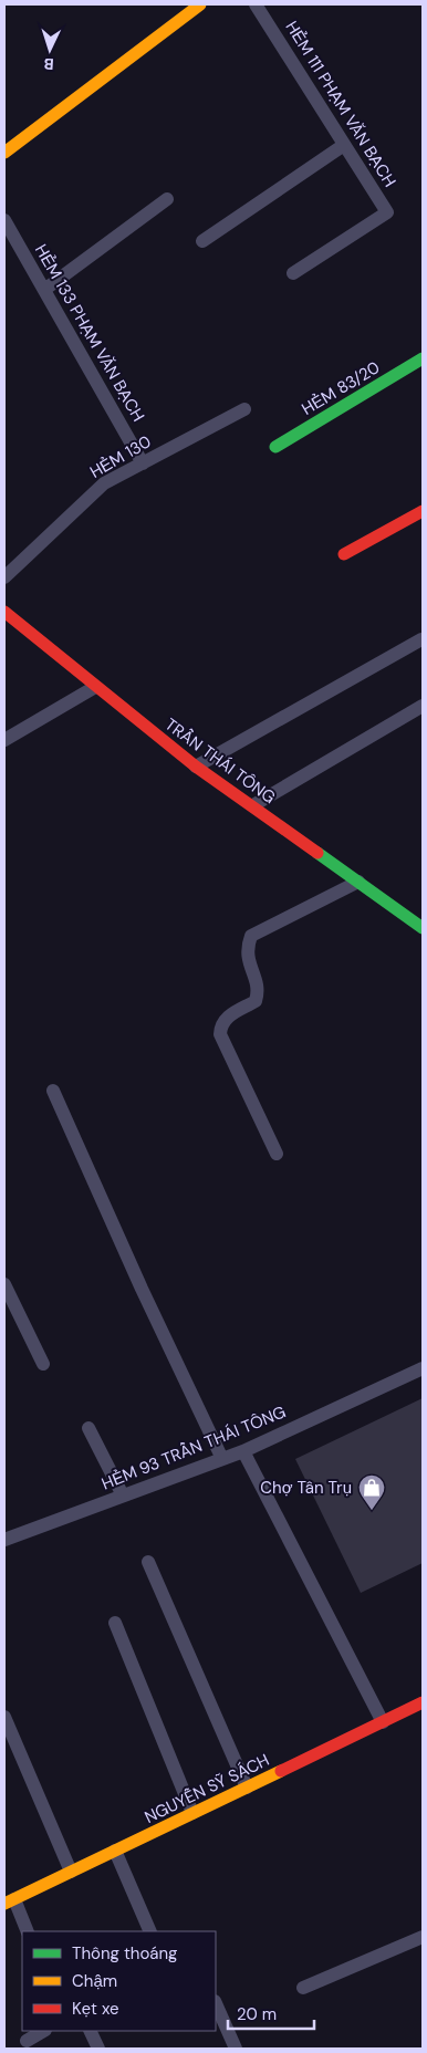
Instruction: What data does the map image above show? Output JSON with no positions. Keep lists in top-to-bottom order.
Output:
{
  "streets": {
    "street": ["HẺM 83/20", "TRẦN THÁI TÔNG", "NGUYỄN SỸ SÁCH"],
    "lane": [
      "HẺM 111 PHẠM VĂN BẠCH",
      "HẺM 133 PHẠM VĂN BẠCH",
      "HẺM 130",
      "HẺM 93 TRẦN THÁI TÔNG"
    ]
  },
  "crossings": [
    ["HẺM 133 PHẠM VĂN BẠCH", "HẺM 130"]
  ],
  "places": {
    "shop": ["Chợ Tân Trụ"]
  },
  "legend": ["Thông thoáng", "Chậm", "Kẹt xe"],
  "scale_bar": "20 m",
  "north": "bottom"
}
